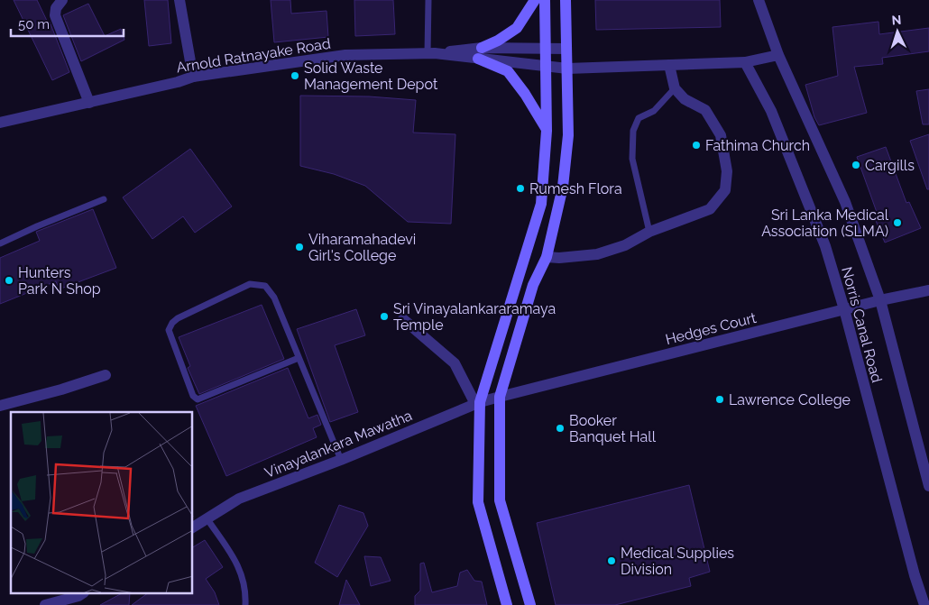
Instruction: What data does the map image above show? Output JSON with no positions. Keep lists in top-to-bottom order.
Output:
{
  "streets": {
    "street": [
      "Arnold Ratnayake Road",
      "Norris Canal Road",
      "Hedges Court",
      "Vinayalankara Mawatha"
    ]
  },
  "crossings": [
    ["Arnold Ratnayake Road", "Norris Canal Road"],
    ["Norris Canal Road", "Hedges Court"],
    ["Hedges Court", "Vinayalankara Mawatha"]
  ],
  "places": [
    "Solid Waste Management Depot",
    "Fathima Church",
    "Cargills",
    "Rumesh Flora",
    "Sri Lanka Medical Association (SLMA)",
    "Viharamahadevi Girl's College",
    "Hunters Park N Shop",
    "Sri Vinayalankararamaya Temple",
    "Lawrence College",
    "Booker Banquet Hall",
    "Medical Supplies Division"
  ],
  "scale_bar": "50 m",
  "north": "top"
}
